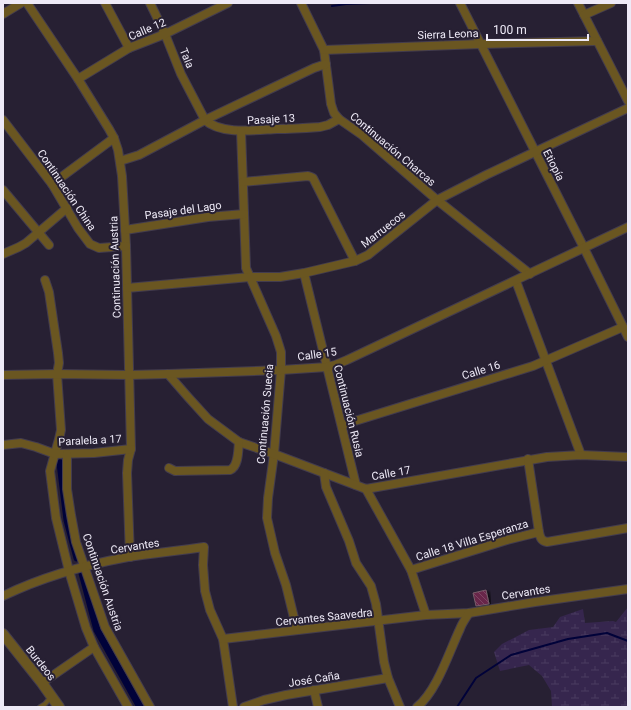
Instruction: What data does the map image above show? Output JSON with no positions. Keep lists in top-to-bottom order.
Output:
{
  "streets": {
    "street": [
      "Calle 12",
      "Sierra Leona",
      "Tala",
      "Pasaje 13",
      "Continuación Charcas",
      "Etiopía",
      "Continuación China",
      "Pasaje del Lago",
      "Marruecos",
      "Continuación Austria",
      "Calle 15",
      "Calle 16",
      "Continuación Rusia",
      "Continuación Suecia",
      "Paralela a 17",
      "Calle 17",
      "Calle 18 Villa Esperanza",
      "Cervantes",
      "Cervantes Saavedra",
      "Burdeos",
      "José Caña"
    ]
  },
  "crossings": [
    ["Calle 12", "Tala"],
    ["Calle 12", "Continuación Austria"],
    ["Sierra Leona", "Continuación Charcas"],
    ["Sierra Leona", "Etiopía"],
    ["Tala", "Pasaje 13"],
    ["Pasaje 13", "Continuación Charcas"],
    ["Pasaje 13", "Continuación Suecia"],
    ["Continuación Charcas", "Marruecos"],
    ["Continuación Charcas", "Calle 15"],
    ["Etiopía", "Marruecos"],
    ["Etiopía", "Calle 15"],
    ["Etiopía", "Calle 16"],
    ["Continuación China", "Continuación Austria"],
    ["Pasaje del Lago", "Continuación Austria"],
    ["Pasaje del Lago", "Continuación Suecia"],
    ["Marruecos", "Continuación Austria"],
    ["Marruecos", "Continuación Rusia"],
    ["Marruecos", "Continuación Suecia"],
    ["Continuación Austria", "Calle 15"],
    ["Continuación Austria", "Paralela a 17"],
    ["Continuación Austria", "Cervantes"],
    ["Calle 15", "Continuación Rusia"],
    ["Calle 15", "Continuación Suecia"],
    ["Calle 15", "Calle 17"],
    ["Calle 16", "Continuación Rusia"],
    ["Continuación Rusia", "Calle 17"],
    ["Continuación Suecia", "Calle 17"],
    ["Continuación Suecia", "Cervantes Saavedra"],
    ["Cervantes", "Cervantes Saavedra"]
  ],
  "scale_bar": "100 m"
}
